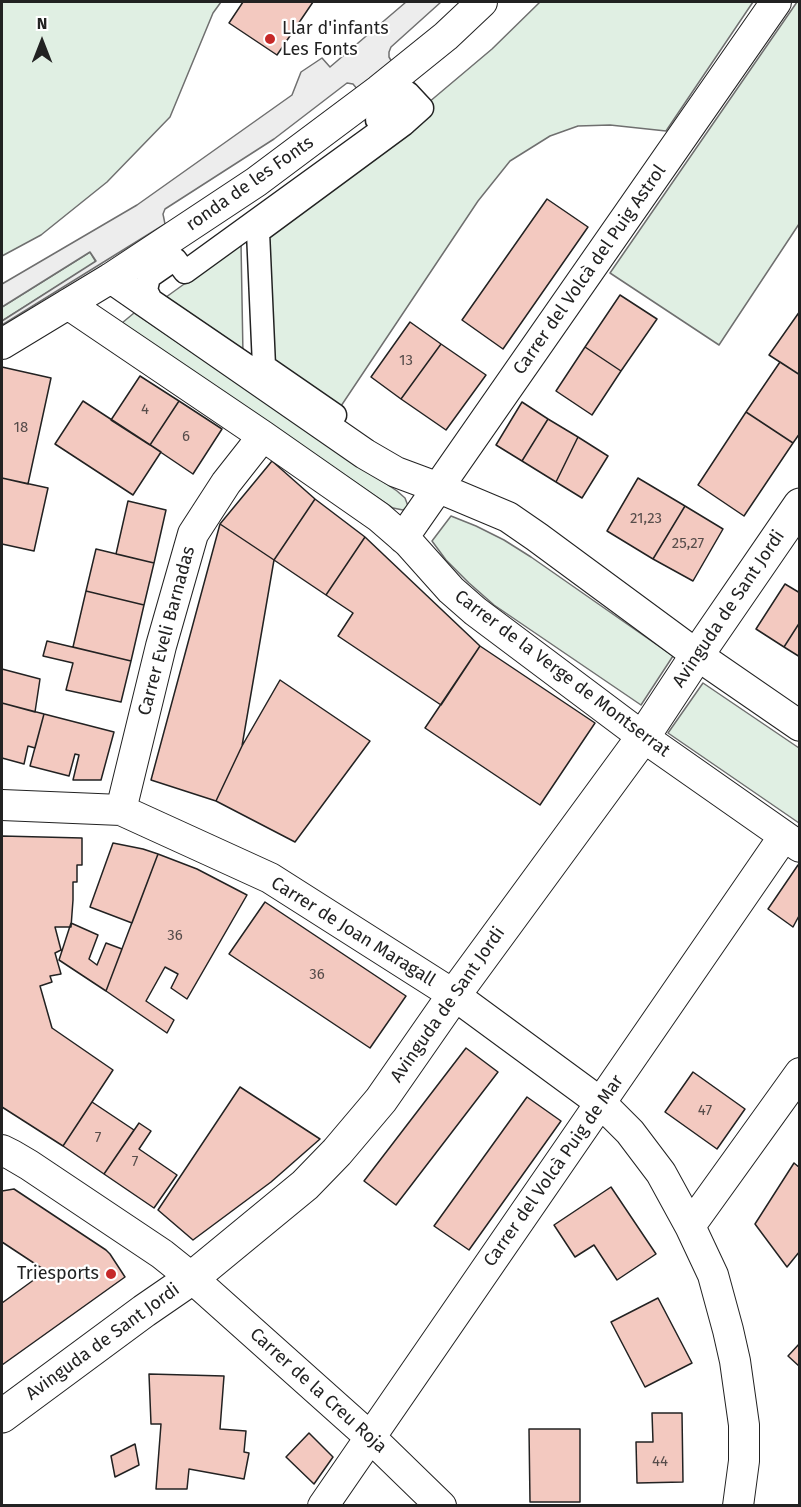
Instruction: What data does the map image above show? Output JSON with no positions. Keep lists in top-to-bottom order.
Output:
{
  "streets": {
    "main road": ["Avinguda de Sant Jordi"],
    "street": [
      "ronda de les Fonts",
      "Carrer del Volcà del Puig Astrol",
      "Carrer Eveli Barnadas",
      "Carrer de la Verge de Montserrat",
      "Carrer de Joan Maragall",
      "Carrer del Volcà Puig de Mar",
      "Carrer de la Creu Roja"
    ]
  },
  "crossings": [
    ["ronda de les Fonts", "Carrer de la Verge de Montserrat"],
    ["Carrer del Volcà del Puig Astrol", "Carrer de la Verge de Montserrat"],
    ["Avinguda de Sant Jordi", "Carrer de la Verge de Montserrat"],
    ["Avinguda de Sant Jordi", "Carrer de Joan Maragall"],
    ["Avinguda de Sant Jordi", "Carrer de la Creu Roja"],
    ["Carrer Eveli Barnadas", "Carrer de la Verge de Montserrat"],
    ["Carrer Eveli Barnadas", "Carrer de Joan Maragall"],
    ["Carrer de la Verge de Montserrat", "Carrer del Volcà Puig de Mar"],
    ["Carrer de Joan Maragall", "Carrer del Volcà Puig de Mar"],
    ["Carrer del Volcà Puig de Mar", "Carrer de la Creu Roja"]
  ],
  "places": ["Llar d'infants Les Fonts", "Triesports"],
  "house_numbers": [
    "13",
    "4",
    "18",
    "6",
    "21,23",
    "25,27",
    "36",
    "36",
    "47",
    "7",
    "7",
    "44"
  ],
  "north": "top"
}
